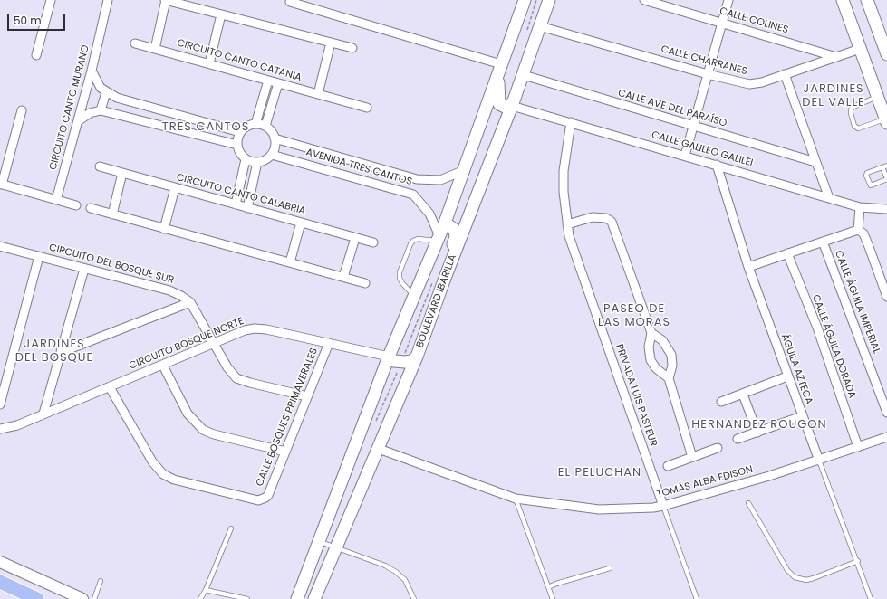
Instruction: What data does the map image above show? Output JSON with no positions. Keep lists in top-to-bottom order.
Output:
{
  "streets": {
    "main road": ["BOULEVARD IBARILLA"],
    "street": [
      "CALLE COLINES",
      "CIRCUITO CANTO CATANIA",
      "CALLE CHARRANES",
      "CIRCUITO CANTO MURANO",
      "CALLE AVE DEL PARAÍSO",
      "CALLE GALILEO GALILEI",
      "AVENIDA TRES CANTOS",
      "CIRCUITO CANTO CALABRIA",
      "CIRCUITO DEL BOSQUE SUR",
      "CALLE ÁGUILA IMPERIAL",
      "CIRCUITO BOSQUE NORTE",
      "CALLE ÁGUILA DORADA",
      "ÁGUILA AZTECA",
      "PRIVADA LUIS PASTEUR",
      "CALLE BOSQUES PRIMAVERALES",
      "TOMÁS ALBA EDISON"
    ]
  },
  "crossings": [
    ["CALLE COLINES", "CALLE CHARRANES"],
    ["CALLE CHARRANES", "BOULEVARD IBARILLA"],
    ["CALLE AVE DEL PARAÍSO", "BOULEVARD IBARILLA"],
    ["CALLE GALILEO GALILEI", "BOULEVARD IBARILLA"],
    ["CALLE GALILEO GALILEI", "ÁGUILA AZTECA"],
    ["CALLE GALILEO GALILEI", "PRIVADA LUIS PASTEUR"],
    ["AVENIDA TRES CANTOS", "BOULEVARD IBARILLA"],
    ["CIRCUITO DEL BOSQUE SUR", "CIRCUITO BOSQUE NORTE"],
    ["CIRCUITO DEL BOSQUE SUR", "CALLE BOSQUES PRIMAVERALES"],
    ["BOULEVARD IBARILLA", "CIRCUITO BOSQUE NORTE"],
    ["BOULEVARD IBARILLA", "TOMÁS ALBA EDISON"],
    ["CIRCUITO BOSQUE NORTE", "CALLE BOSQUES PRIMAVERALES"],
    ["CALLE ÁGUILA DORADA", "TOMÁS ALBA EDISON"],
    ["ÁGUILA AZTECA", "TOMÁS ALBA EDISON"],
    ["PRIVADA LUIS PASTEUR", "TOMÁS ALBA EDISON"]
  ],
  "districts": [
    "JARDINES DEL VALLE",
    "TRES CANTOS",
    "PASEO DE LAS MORAS",
    "JARDINES DEL BOSQUE",
    "HERNANDEZ ROUGON",
    "EL PELUCHAN"
  ],
  "scale_bar": "50 m"
}
